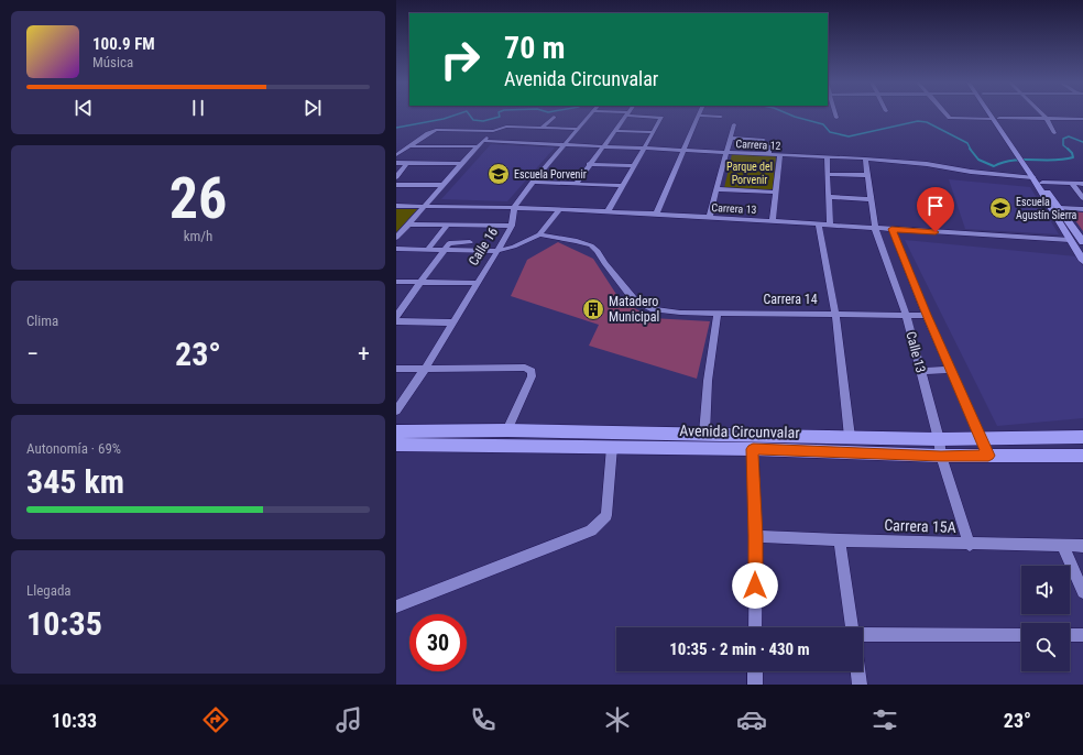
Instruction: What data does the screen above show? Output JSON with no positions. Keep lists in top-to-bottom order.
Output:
{
  "streets": {
    "highway": ["Avenida Circunvalar"],
    "street": [
      "Carrera 12",
      "Carrera 13",
      "Calle 16",
      "Carrera 14",
      "Calle 13",
      "Carrera 15A"
    ]
  },
  "crossings": [
    ["Carrera 12", "Calle 16"],
    ["Carrera 12", "Calle 13"],
    ["Carrera 13", "Calle 16"],
    ["Carrera 13", "Calle 13"],
    ["Carrera 14", "Calle 13"],
    ["Calle 13", "Avenida Circunvalar"],
    ["Calle 13", "Carrera 15A"]
  ],
  "parks": ["Parque del Porvenir"],
  "places": {
    "school or university": ["Escuela Porvenir", "Escuela Agustín Sierra"],
    "building": ["Matadero Municipal"]
  },
  "page": {
    "turn": ["70 m", "Avenida Circunvalar"],
    "song": ["100.9 FM", "Música"],
    "tile": [
      ["26", "km/h"],
      "Clima",
      ["Autonomía · 69%", "345 km"],
      ["Llegada", "10:35"]
    ],
    "heat": ["−", "23°", "+"],
    "limit": "30",
    "trip": "10:35 · 2 min · 430 m",
    "tabs": ["10:33", "23°"]
  }
}
